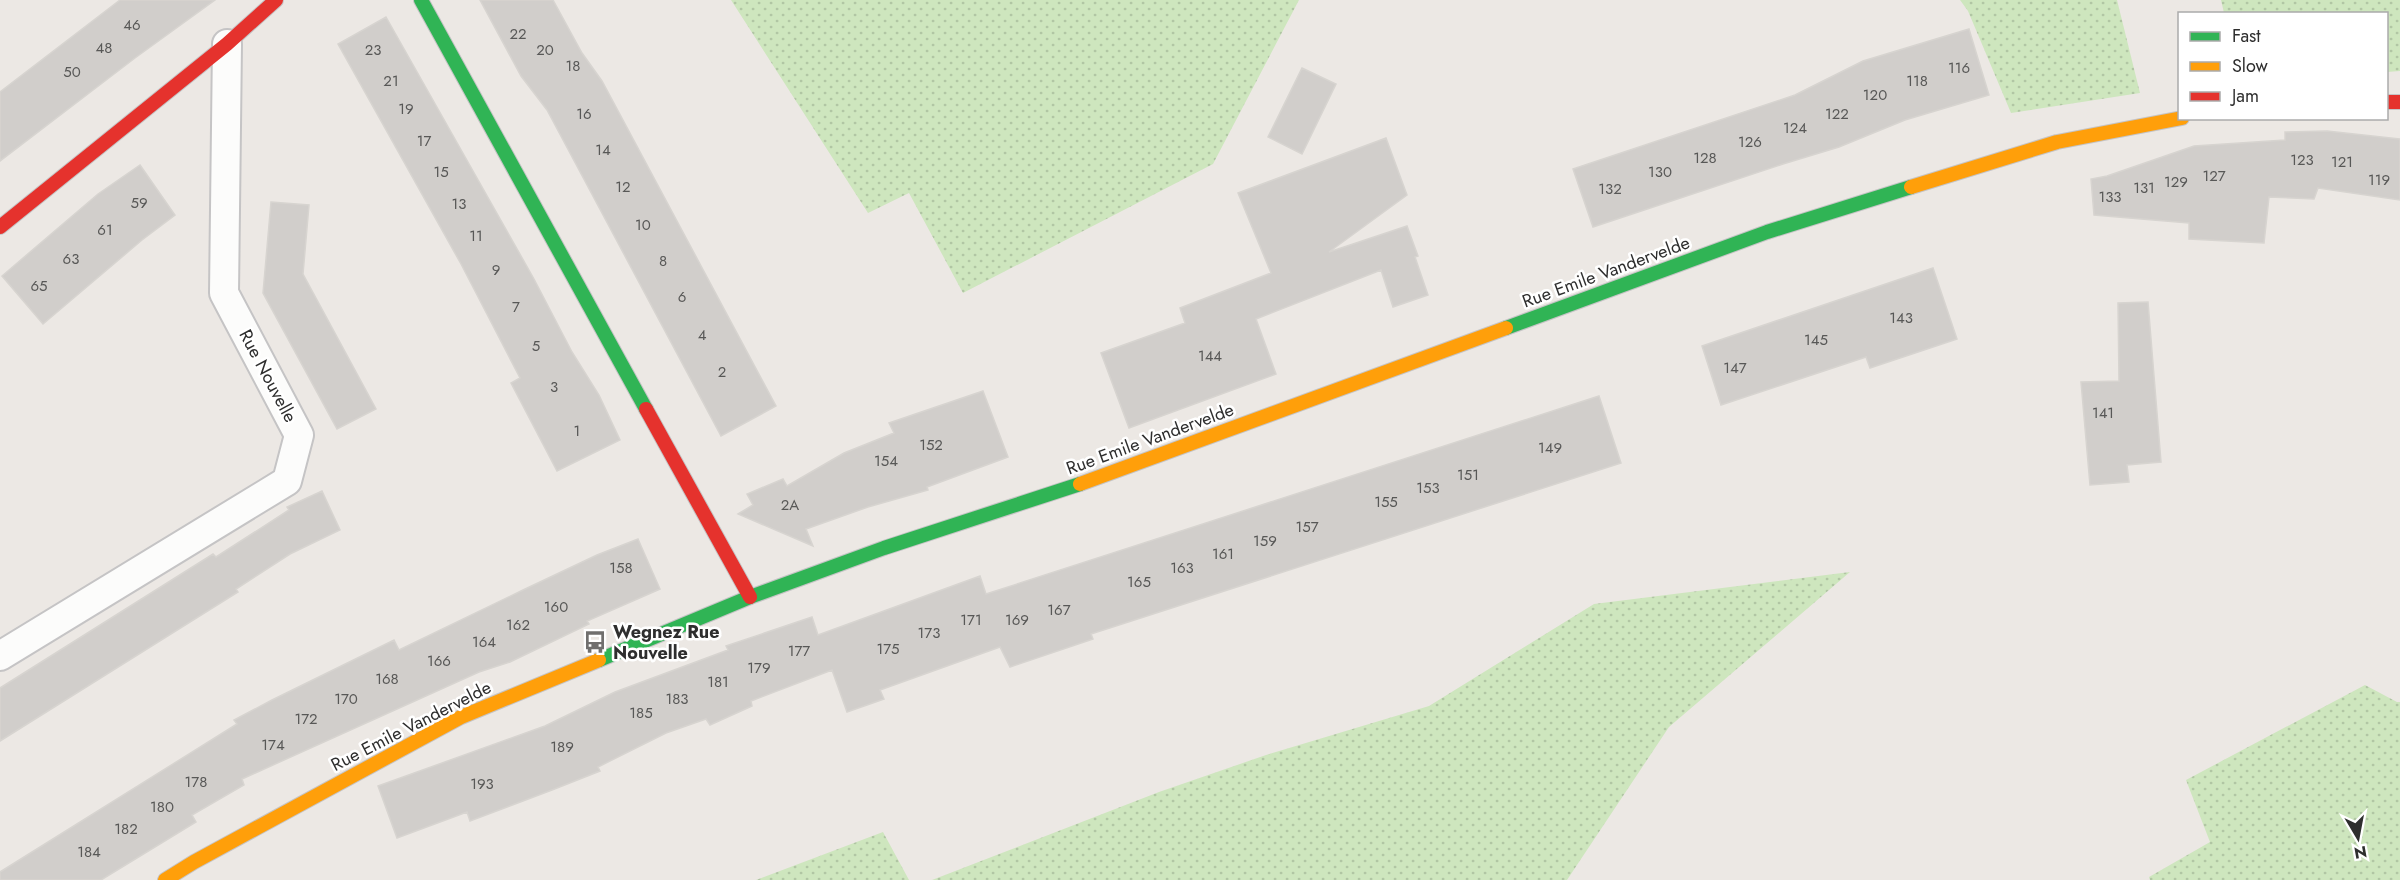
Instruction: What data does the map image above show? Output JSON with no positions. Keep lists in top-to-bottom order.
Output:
{
  "streets": {
    "street": ["Rue Emile Vandervelde"],
    "lane": ["Rue Nouvelle"]
  },
  "places": {
    "bus stop": ["Wegnez Rue Nouvelle"]
  },
  "house_numbers": [
    "46",
    "22",
    "48",
    "23",
    "20",
    "18",
    "116",
    "50",
    "21",
    "118",
    "120",
    "19",
    "16",
    "122",
    "124",
    "17",
    "126",
    "14",
    "128",
    "123",
    "121",
    "15",
    "130",
    "127",
    "119",
    "129",
    "12",
    "131",
    "132",
    "133",
    "59",
    "13",
    "10",
    "61",
    "11",
    "63",
    "8",
    "9",
    "65",
    "6",
    "7",
    "143",
    "4",
    "145",
    "5",
    "144",
    "147",
    "2",
    "3",
    "141",
    "1",
    "152",
    "149",
    "154",
    "151",
    "153",
    "155",
    "2A",
    "157",
    "159",
    "161",
    "158",
    "163",
    "165",
    "160",
    "167",
    "171",
    "169",
    "162",
    "173",
    "164",
    "175",
    "177",
    "166",
    "179",
    "168",
    "181",
    "170",
    "183",
    "185",
    "172",
    "174",
    "189",
    "178",
    "193",
    "180",
    "182",
    "184"
  ],
  "legend": ["Fast", "Slow", "Jam"],
  "north": "bottom"
}
